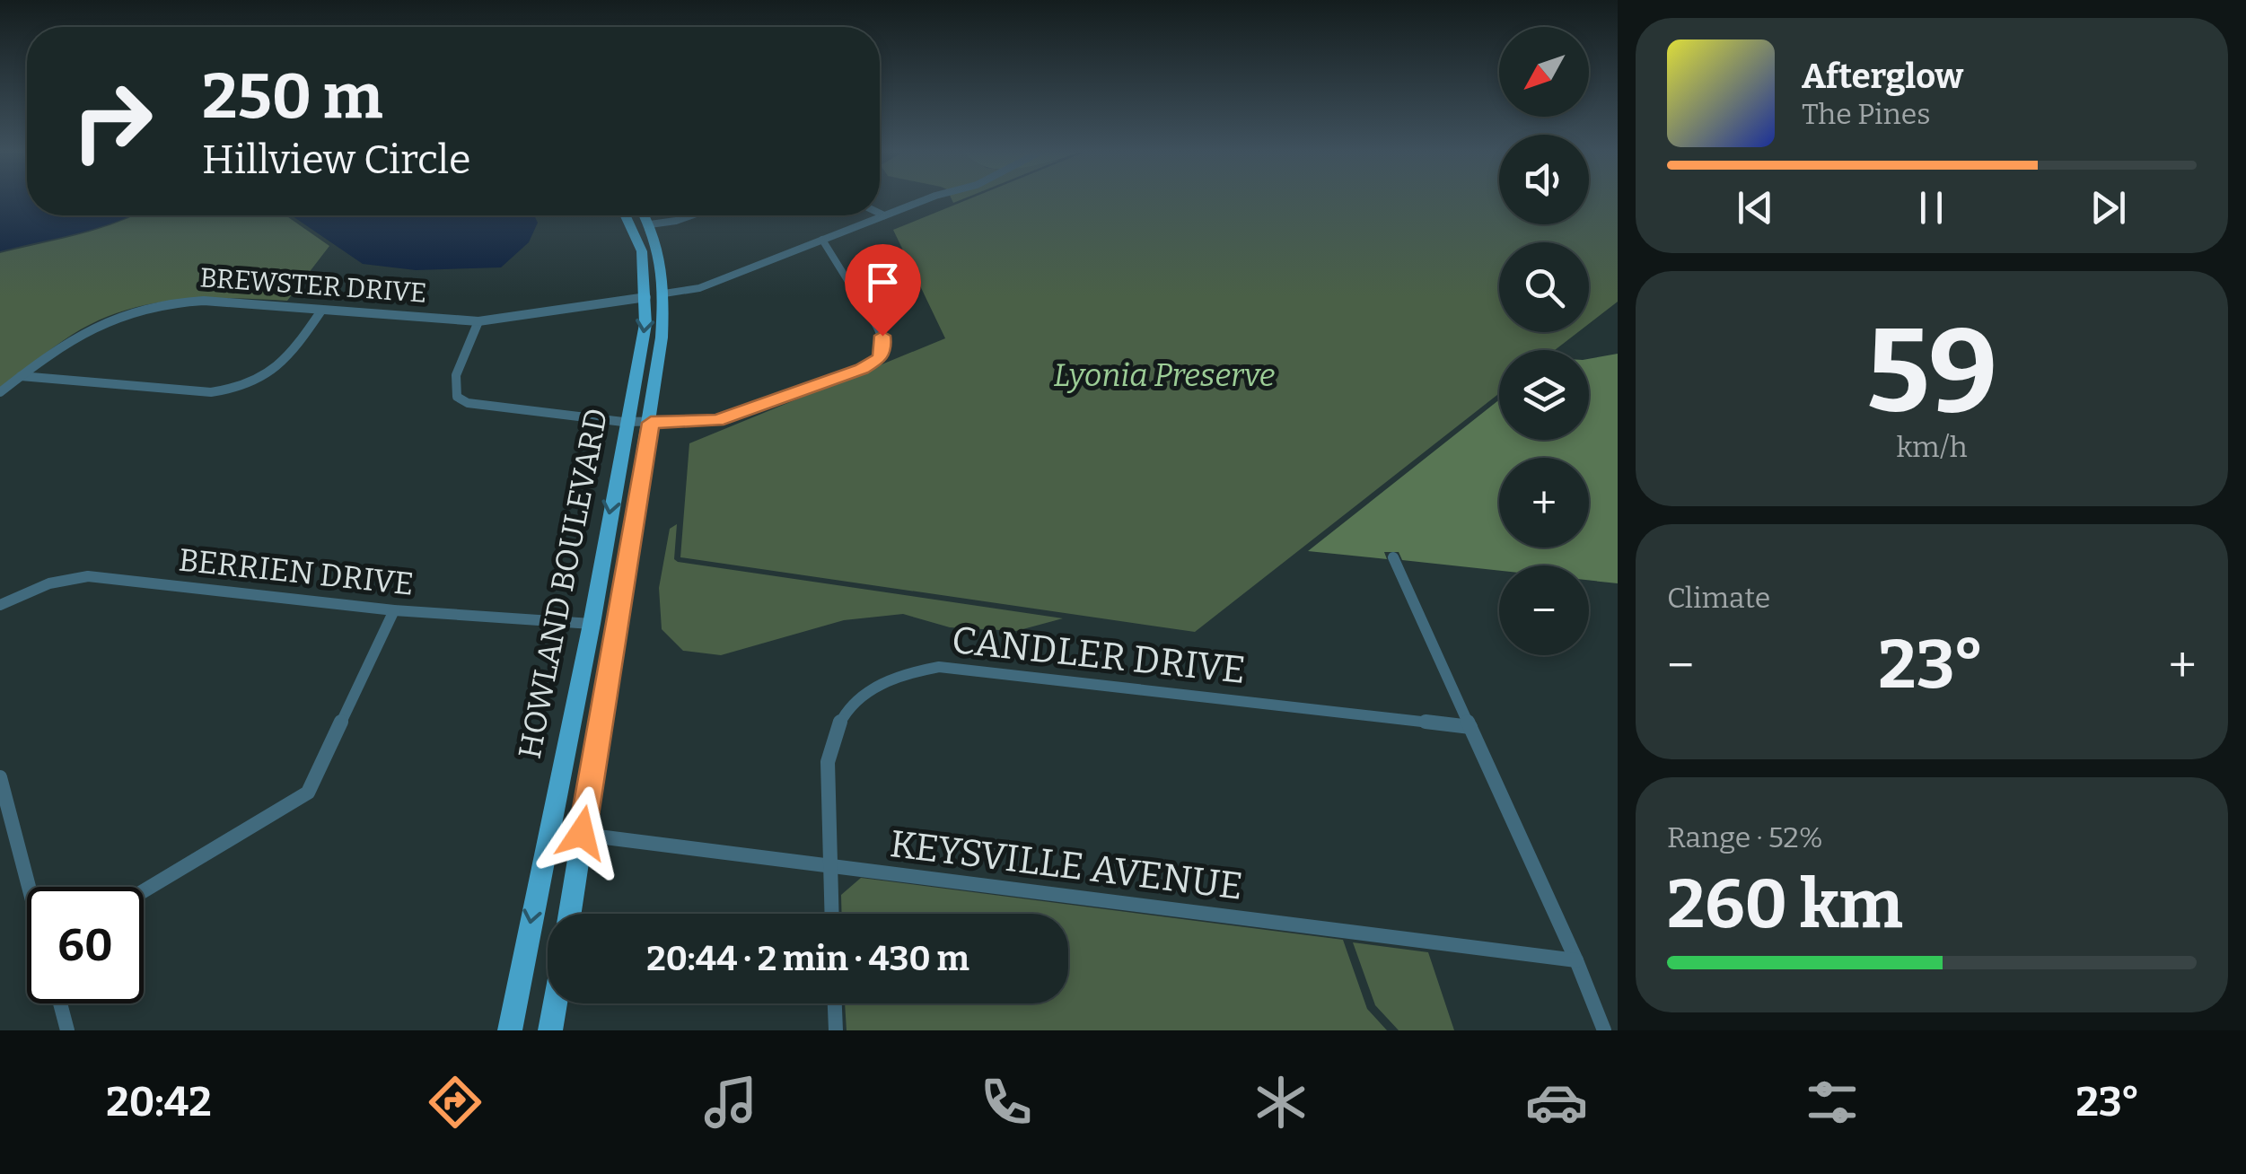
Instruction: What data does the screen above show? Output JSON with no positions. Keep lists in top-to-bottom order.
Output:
{
  "streets": {
    "main road": ["HOWLAND BOULEVARD"],
    "street": [
      "BREWSTER DRIVE",
      "BERRIEN DRIVE",
      "CANDLER DRIVE",
      "KEYSVILLE AVENUE"
    ]
  },
  "crossings": [
    ["BREWSTER DRIVE", "HOWLAND BOULEVARD"],
    ["BERRIEN DRIVE", "HOWLAND BOULEVARD"],
    ["HOWLAND BOULEVARD", "KEYSVILLE AVENUE"],
    ["CANDLER DRIVE", "KEYSVILLE AVENUE"]
  ],
  "parks": ["Lyonia Preserve"],
  "north": "bottom left",
  "page": {
    "map_buttons": ["+", "−"],
    "turn": ["250 m", "Hillview Circle"],
    "song": ["Afterglow", "The Pines"],
    "tile": [
      ["59", "km/h"],
      "Climate",
      ["Range · 52%", "260 km"]
    ],
    "heat": ["−", "23°", "+"],
    "limit": "60",
    "trip": "20:44 · 2 min · 430 m",
    "tabs": ["20:42", "23°"]
  }
}
